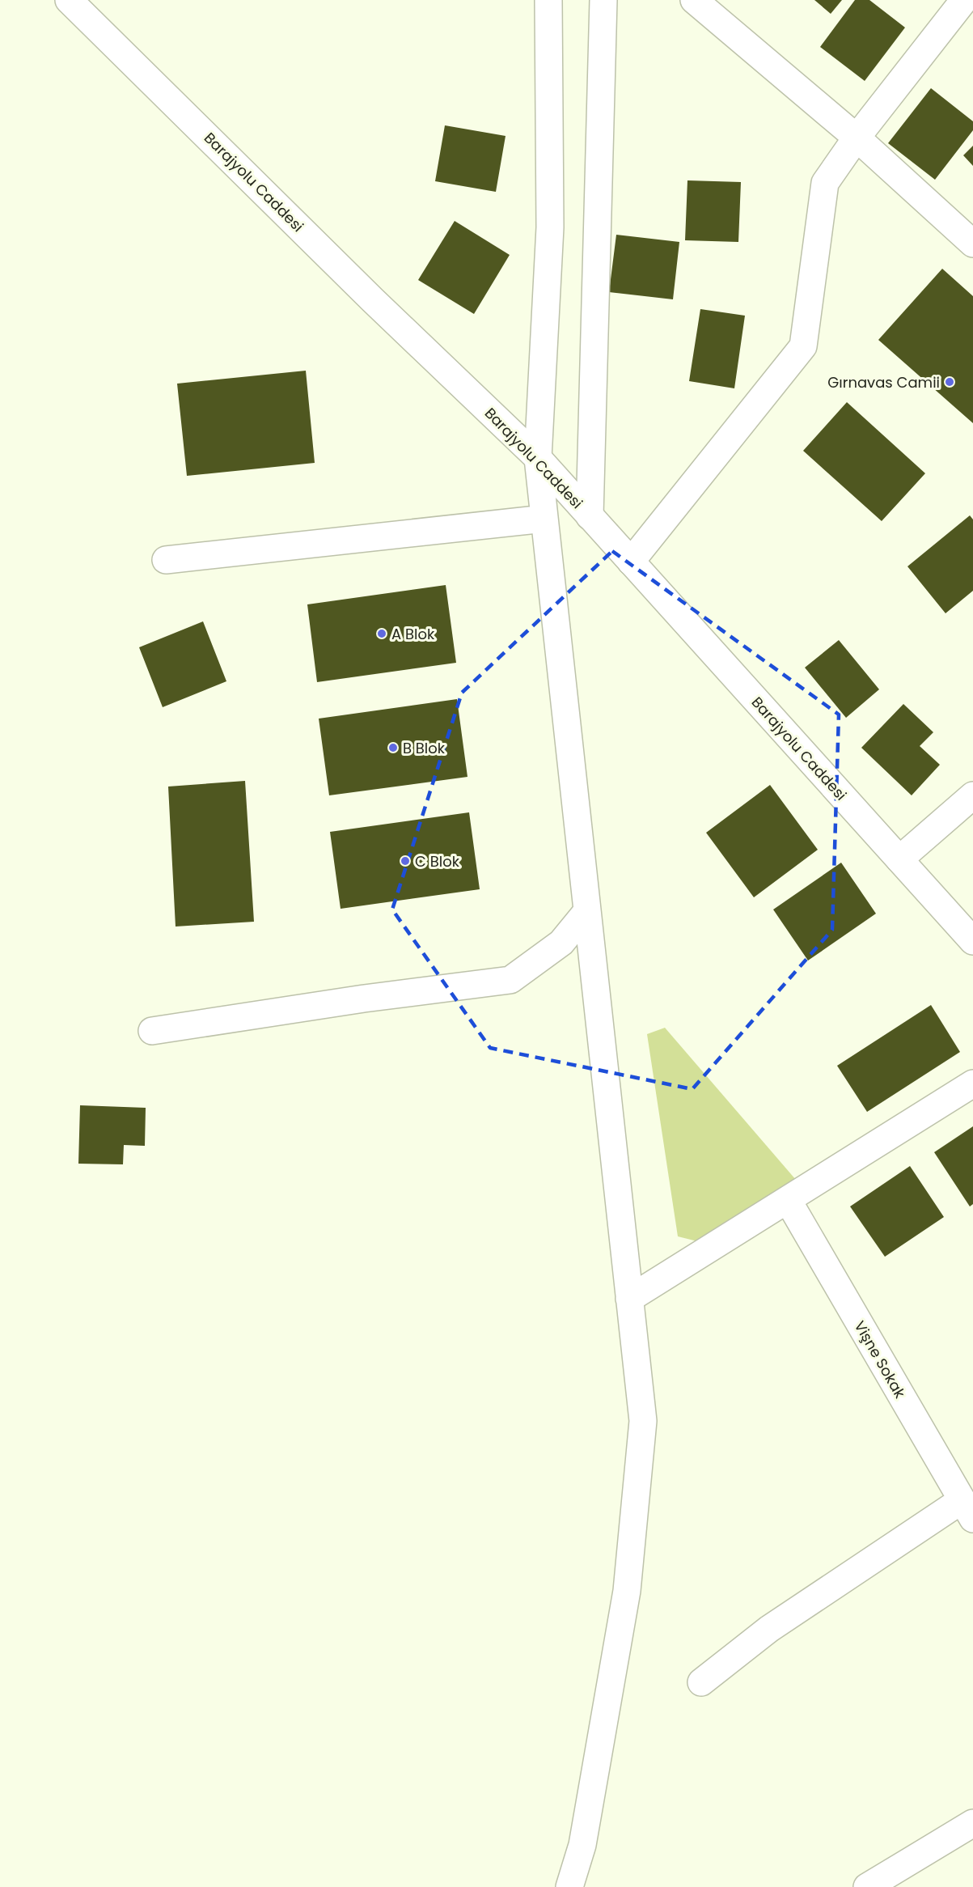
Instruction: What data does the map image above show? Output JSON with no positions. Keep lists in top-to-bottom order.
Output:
{
  "streets": {
    "street": ["Barajyolu Caddesi", "Vişne Sokak"]
  },
  "places": [
    "Gırnavas Camii",
    "A Blok",
    "B Blok",
    "C Blok"
  ]
}
